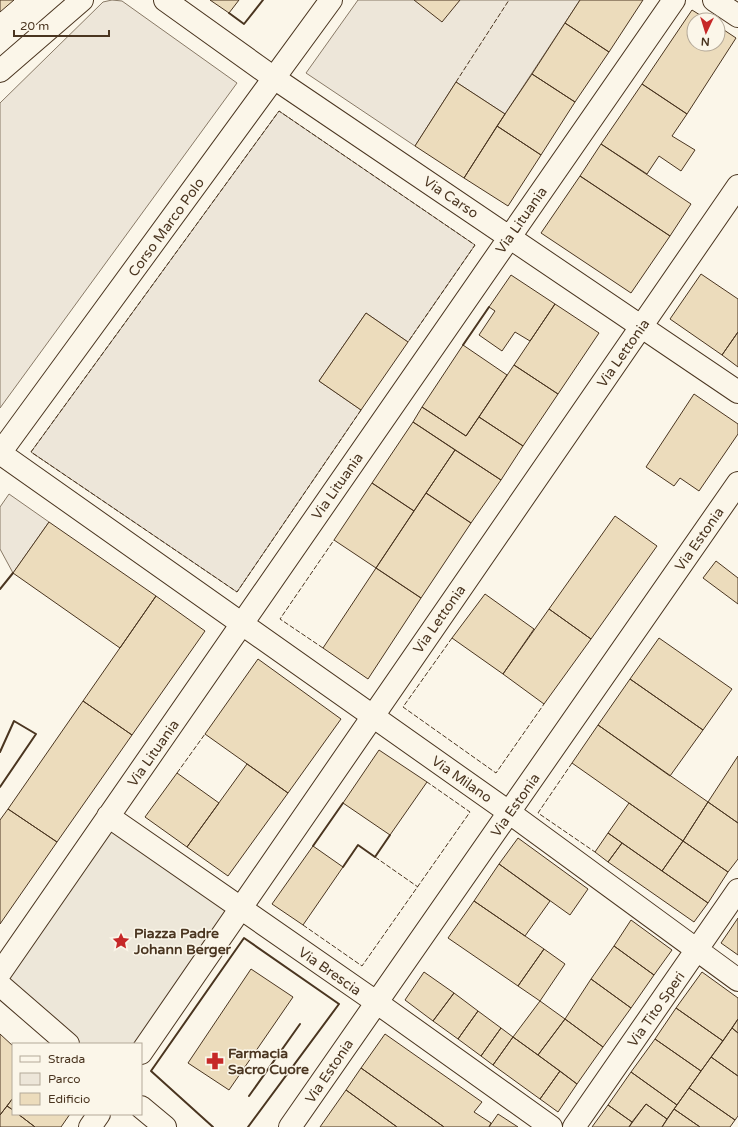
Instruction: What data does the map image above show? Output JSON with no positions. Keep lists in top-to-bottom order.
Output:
{
  "streets": {
    "street": [
      "Via Carso",
      "Via Lituania",
      "Corso Marco Polo",
      "Via Lettonia",
      "Via Estonia",
      "Via Milano",
      "Via Brescia",
      "Via Tito Speri"
    ]
  },
  "crossings": [
    ["Via Carso", "Via Lituania"],
    ["Via Carso", "Corso Marco Polo"],
    ["Via Carso", "Via Lettonia"],
    ["Via Lituania", "Via Milano"],
    ["Via Lituania", "Via Brescia"],
    ["Corso Marco Polo", "Via Milano"],
    ["Via Lettonia", "Via Milano"],
    ["Via Lettonia", "Via Brescia"],
    ["Via Estonia", "Via Milano"],
    ["Via Estonia", "Via Brescia"],
    ["Via Milano", "Via Tito Speri"]
  ],
  "places": {
    "place": ["Piazza Padre Johann Berger"],
    "pharmacy": ["Farmacia Sacro Cuore"]
  },
  "legend": ["Strada", "Parco", "Edificio"],
  "scale_bar": "20 m",
  "north": "bottom"
}
